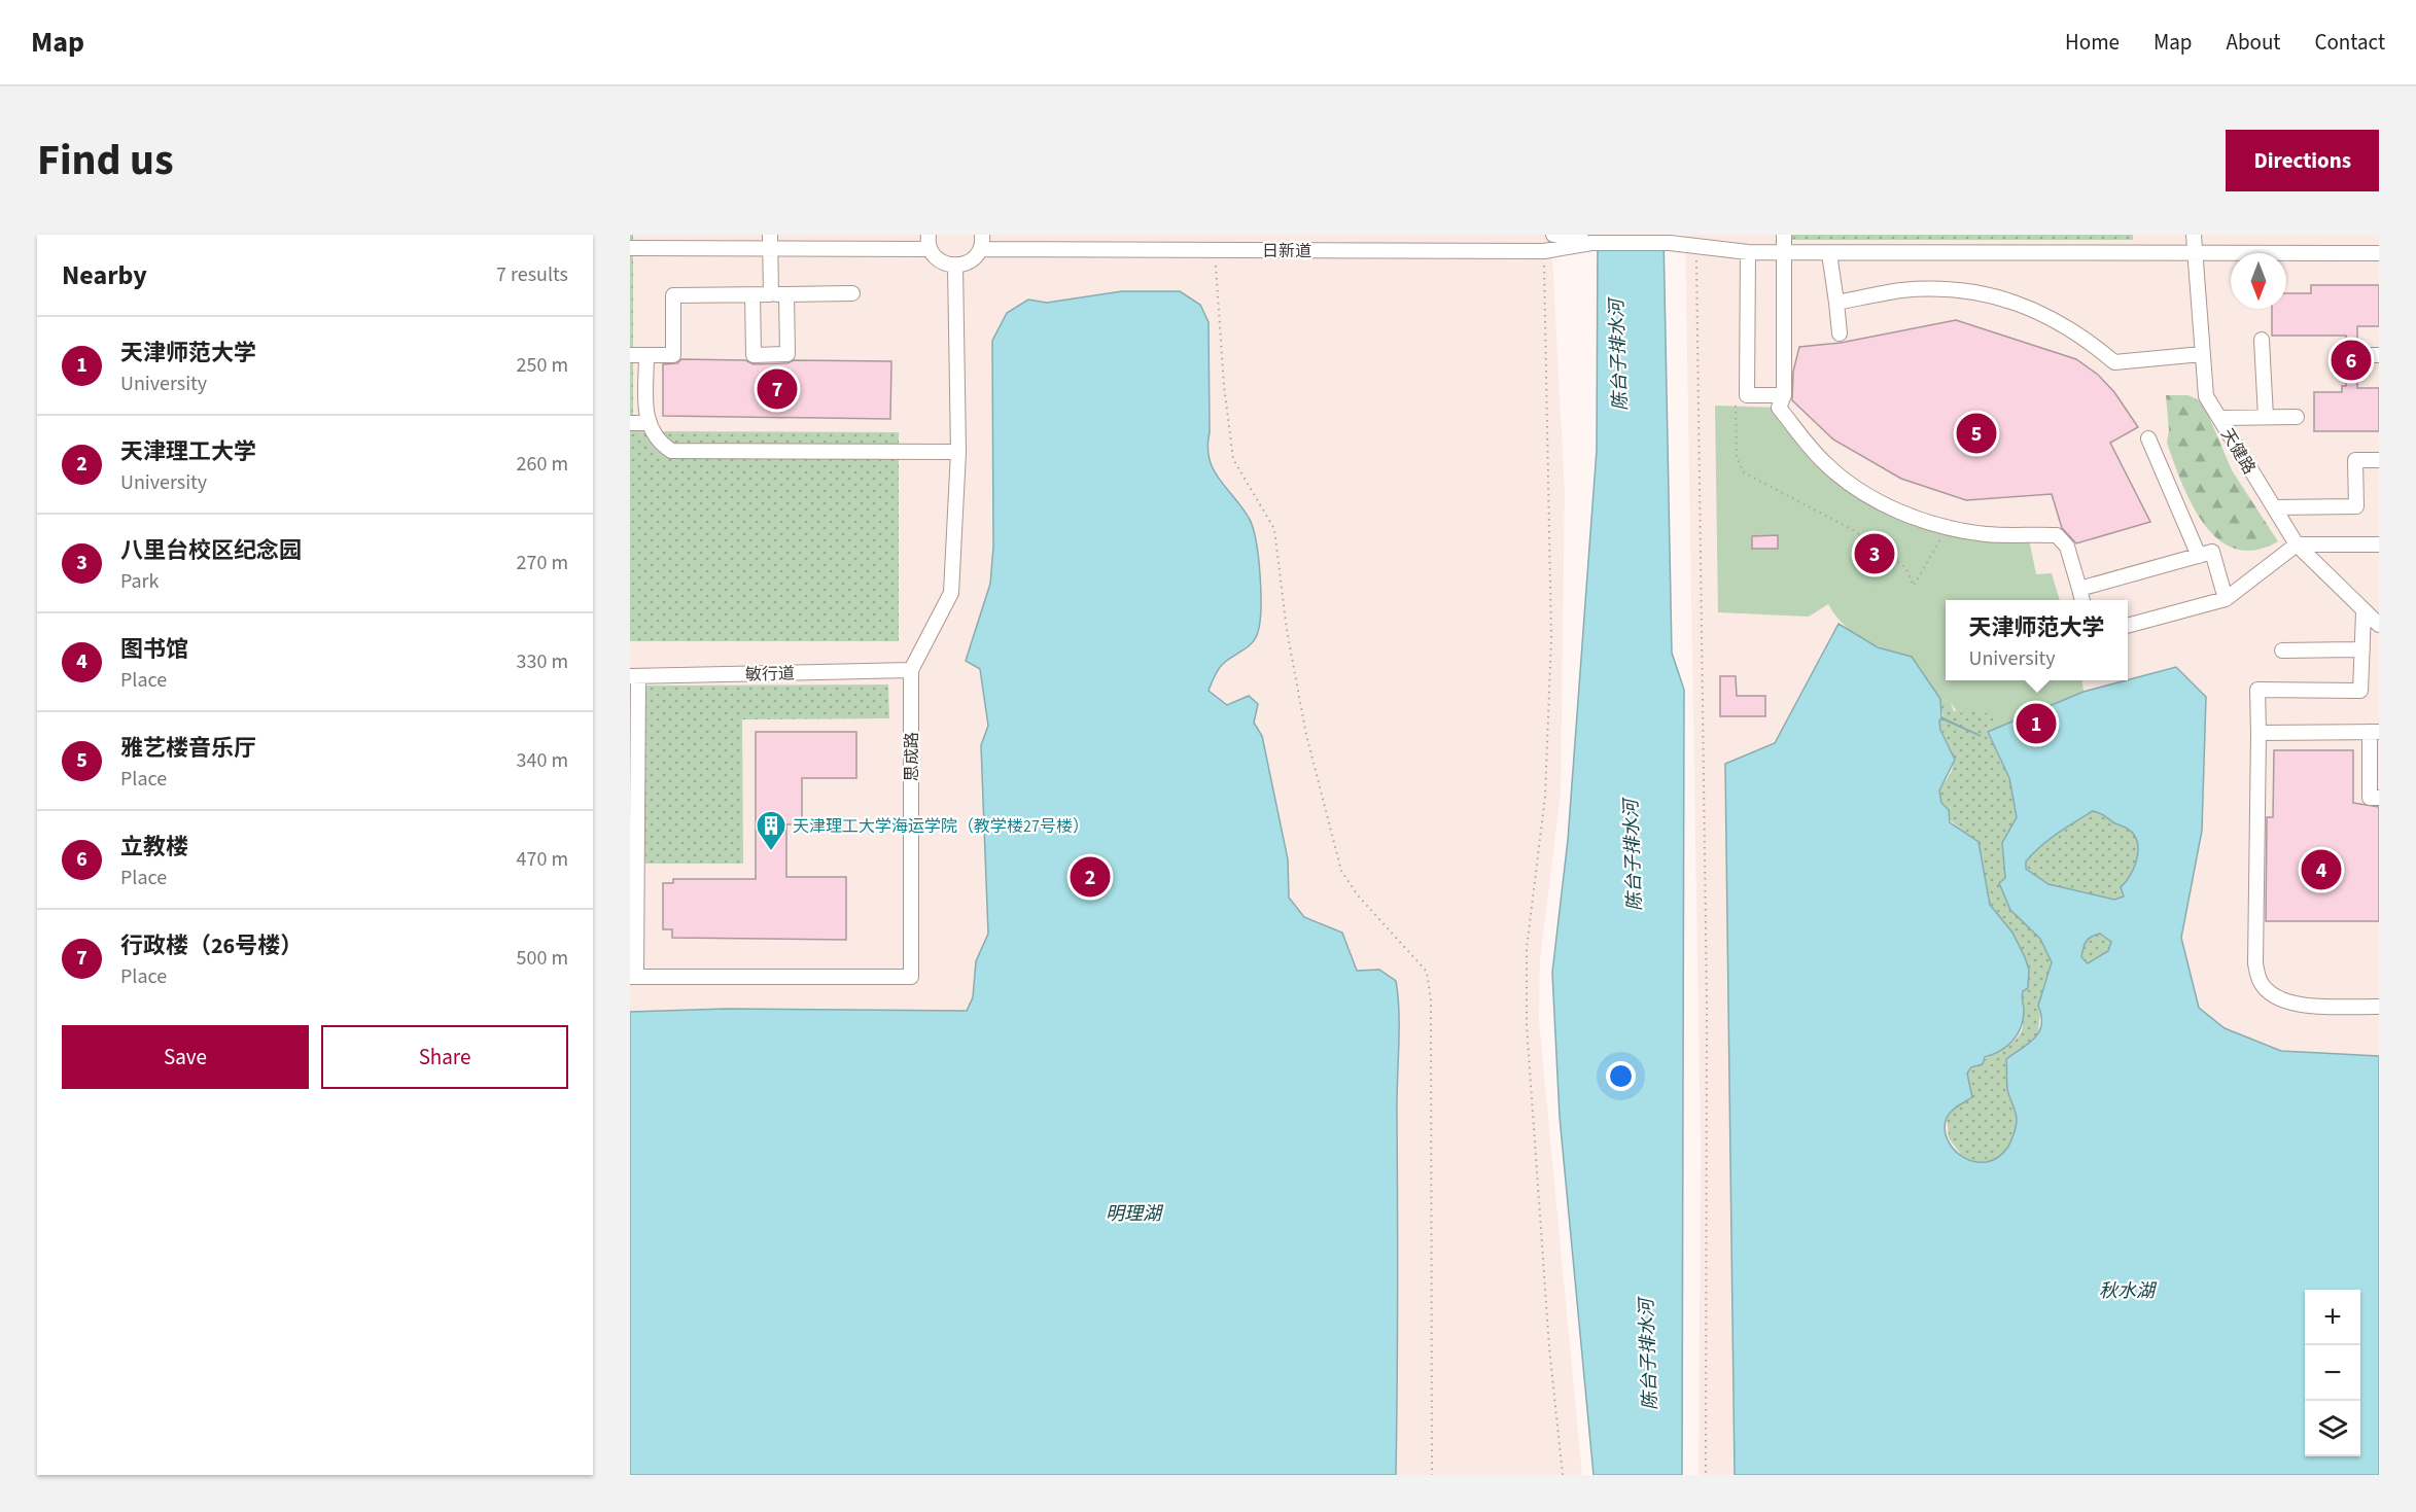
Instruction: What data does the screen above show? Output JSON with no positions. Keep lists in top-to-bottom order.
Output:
{
  "streets": {
    "street": [
      "日新道",
      "天健路",
      "敏行道",
      "思成路"
    ]
  },
  "crossings": [
    ["日新道", "天健路"],
    ["敏行道", "思成路"]
  ],
  "water": ["陈台子排水河", "明理湖", "秋水湖"],
  "places": {
    "building": ["天津理工大学海运学院（教学楼27号楼）"]
  },
  "north": "bottom",
  "page": {
    "header": "Map",
    "nav": [
      "Home",
      "Map",
      "About",
      "Contact"
    ],
    "title": "Find us",
    "buttons": [
      "Directions",
      ["Save", "Share"]
    ],
    "heading": ["Nearby", "7 results"],
    "list": [
      {
        "mark": "1",
        "name": "天津师范大学",
        "note": "University",
        "value": "250 m"
      },
      {
        "mark": "2",
        "name": "天津理工大学",
        "note": "University",
        "value": "260 m"
      },
      {
        "mark": "3",
        "name": "八里台校区纪念园",
        "note": "Park",
        "value": "270 m"
      },
      {
        "mark": "4",
        "name": "图书馆",
        "note": "Place",
        "value": "330 m"
      },
      {
        "mark": "5",
        "name": "雅艺楼音乐厅",
        "note": "Place",
        "value": "340 m"
      },
      {
        "mark": "6",
        "name": "立教楼",
        "note": "Place",
        "value": "470 m"
      },
      {
        "mark": "7",
        "name": "行政楼（26号楼）",
        "note": "Place",
        "value": "500 m"
      }
    ],
    "pins": [
      "6",
      "7",
      "5",
      "3",
      "1",
      "4",
      "2"
    ],
    "popup": ["天津师范大学", "University"],
    "map_buttons": ["+", "−"]
  }
}
